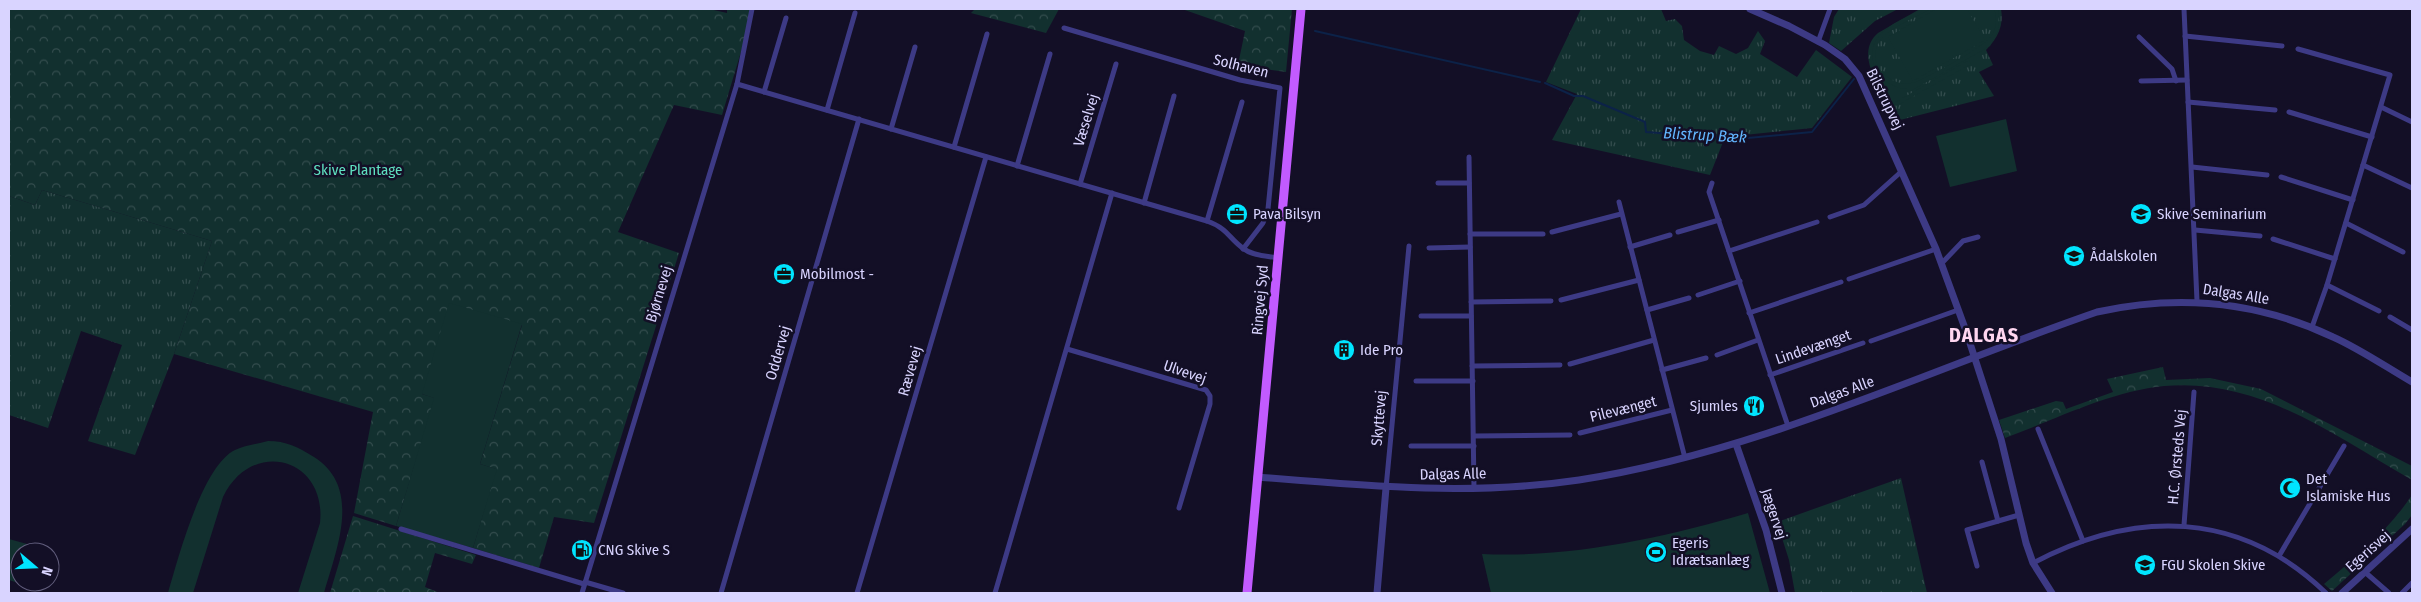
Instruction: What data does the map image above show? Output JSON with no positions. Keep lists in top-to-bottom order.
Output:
{
  "streets": {
    "main road": ["Ringvej Syd"],
    "street": [
      "Solhaven",
      "Bilstrupvej",
      "Væselvej",
      "Bjørnevej",
      "Dalgas Alle",
      "Lindevænget",
      "Oddervej",
      "Rævevej",
      "Ulvevej",
      "Pilevænget",
      "Skyttevej",
      "H.C. Ørsteds Vej",
      "Jægervej",
      "Egerisvej"
    ]
  },
  "crossings": [
    ["Bilstrupvej", "Dalgas Alle"],
    ["Dalgas Alle", "Ringvej Syd"],
    ["Dalgas Alle", "Lindevænget"],
    ["Dalgas Alle", "Pilevænget"],
    ["Dalgas Alle", "Skyttevej"],
    ["Dalgas Alle", "Jægervej"]
  ],
  "districts": ["DALGAS"],
  "water": ["Blistrup Bæk"],
  "parks": ["Skive Plantage"],
  "places": {
    "office": ["Pava Bilsyn", "Mobilmost -"],
    "school or university": ["Skive Seminarium", "Ådalskolen", "FGU Skolen Skive"],
    "building": ["Ide Pro"],
    "restaurant": ["Sjumles"],
    "mosque": ["Det Islamiske Hus"],
    "fuel station": ["CNG Skive S"],
    "sports": ["Egeris Idrætsanlæg"]
  },
  "north": "right"
}
